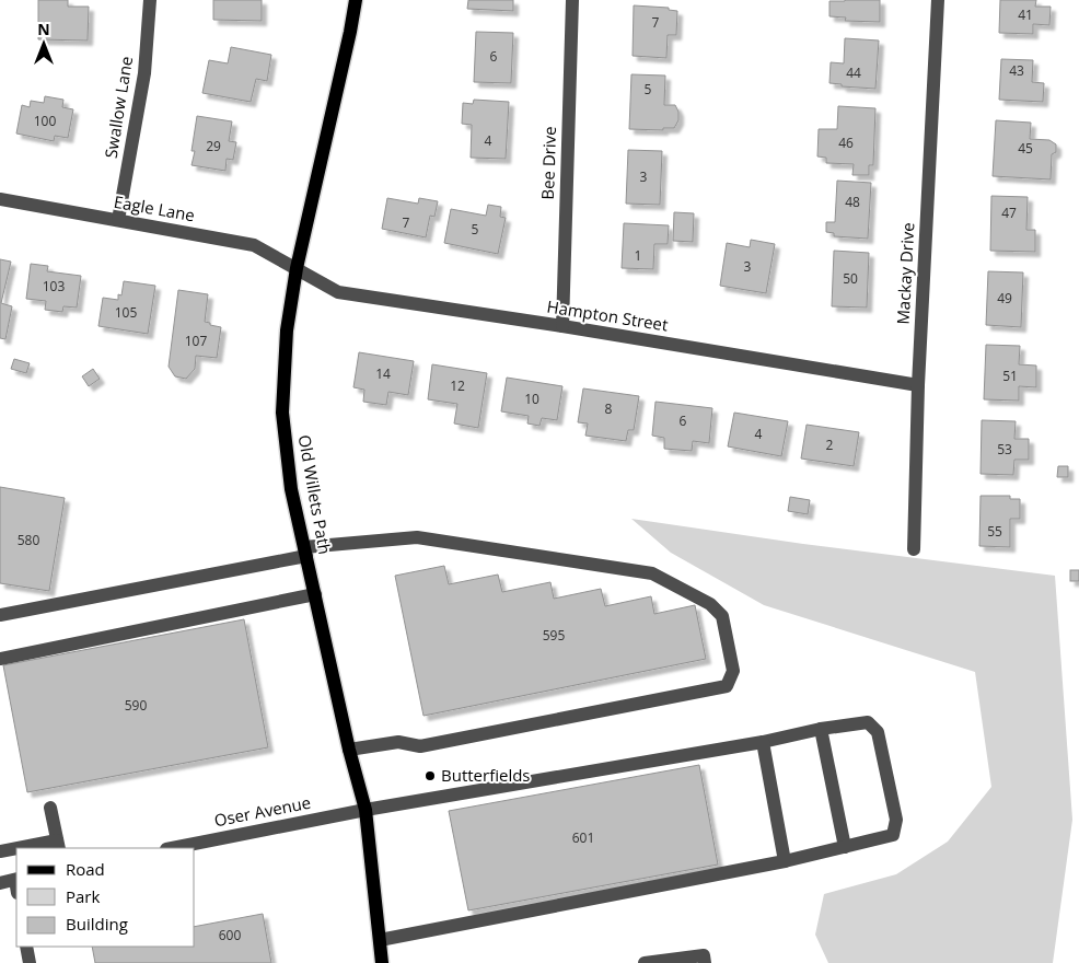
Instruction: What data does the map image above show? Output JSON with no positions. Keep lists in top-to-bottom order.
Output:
{
  "streets": {
    "main road": ["Old Willets Path"],
    "street": [
      "Swallow Lane",
      "Bee Drive",
      "Eagle Lane",
      "Mackay Drive",
      "Hampton Street",
      "Oser Avenue"
    ]
  },
  "crossings": [
    ["Swallow Lane", "Eagle Lane"],
    ["Bee Drive", "Hampton Street"],
    ["Eagle Lane", "Hampton Street"],
    ["Eagle Lane", "Old Willets Path"],
    ["Mackay Drive", "Hampton Street"],
    ["Hampton Street", "Old Willets Path"],
    ["Old Willets Path", "Oser Avenue"]
  ],
  "places": ["Butterfields"],
  "house_numbers": [
    "41",
    "7",
    "6",
    "43",
    "44",
    "5",
    "100",
    "4",
    "46",
    "29",
    "45",
    "3",
    "48",
    "47",
    "7",
    "5",
    "1",
    "3",
    "50",
    "103",
    "49",
    "105",
    "107",
    "14",
    "51",
    "12",
    "10",
    "8",
    "6",
    "4",
    "2",
    "53",
    "55",
    "580",
    "595",
    "590",
    "601",
    "600"
  ],
  "legend": ["Road", "Park", "Building"],
  "north": "top"
}
